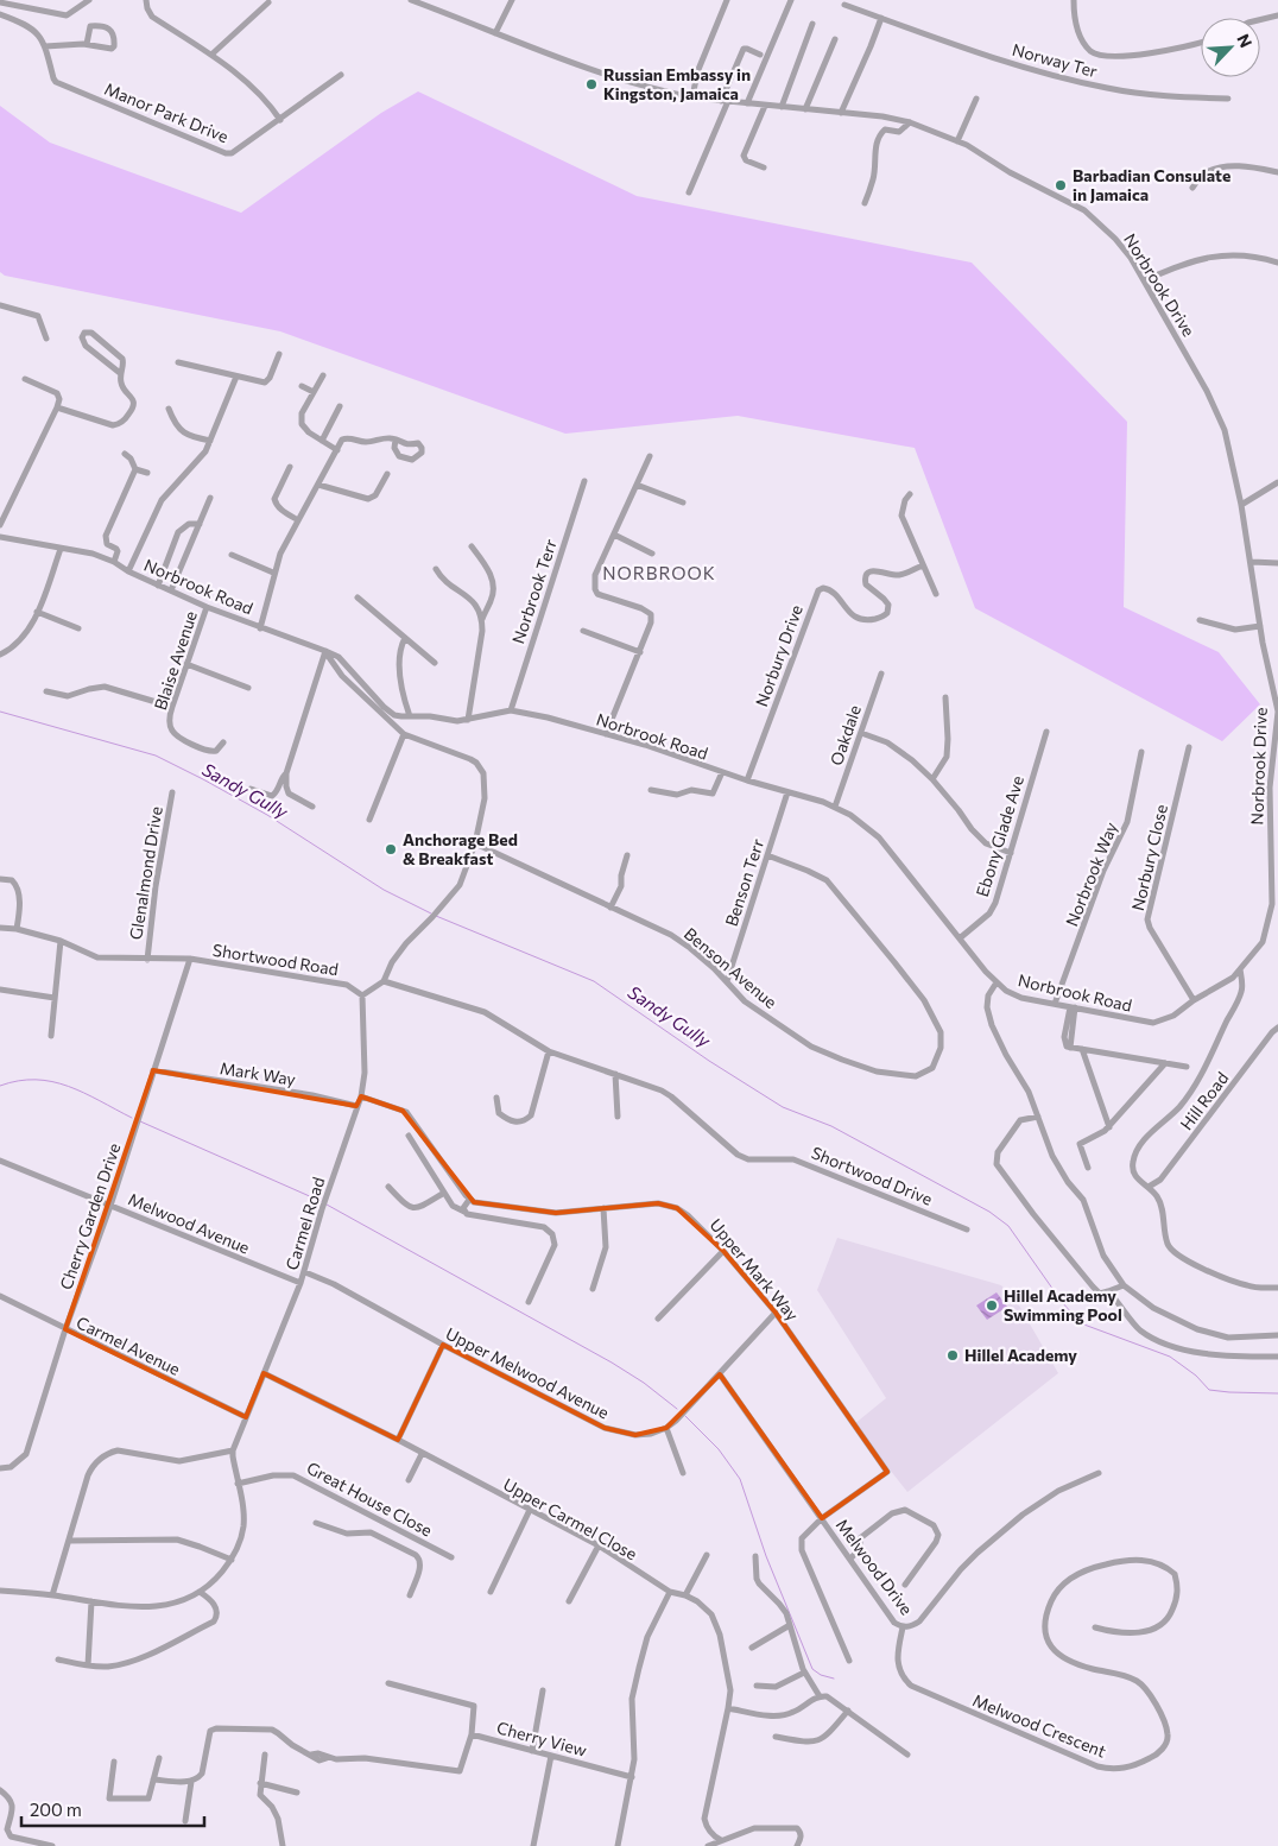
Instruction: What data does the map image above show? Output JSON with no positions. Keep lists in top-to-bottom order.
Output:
{
  "streets": {
    "street": [
      "Norway Ter",
      "Manor Park Drive",
      "Norbrook Drive",
      "Norbrook Road",
      "Norbrook Terr",
      "Norbury Drive",
      "Blaise Avenue",
      "Oakdale",
      "Ebony Glade Ave",
      "Norbury Close",
      "Glenalmond Drive",
      "Norbrook Way",
      "Benson Terr",
      "Shortwood Road",
      "Benson Avenue",
      "Mark Way",
      "Hill Road",
      "Shortwood Drive",
      "Cherry Garden Drive",
      "Melwood Avenue",
      "Carmel Road",
      "Upper Mark Way",
      "Carmel Avenue",
      "Upper Melwood Avenue",
      "Great House Close",
      "Upper Carmel Close",
      "Melwood Drive",
      "Melwood Crescent",
      "Cherry View"
    ]
  },
  "crossings": [
    ["Norbrook Drive", "Norbrook Road"],
    ["Norbrook Road", "Norbrook Terr"],
    ["Norbrook Road", "Norbury Drive"],
    ["Norbrook Road", "Blaise Avenue"],
    ["Norbrook Road", "Oakdale"],
    ["Norbrook Road", "Ebony Glade Ave"],
    ["Norbrook Road", "Norbury Close"],
    ["Norbrook Road", "Norbrook Way"],
    ["Norbrook Road", "Benson Terr"],
    ["Glenalmond Drive", "Shortwood Road"],
    ["Benson Terr", "Benson Avenue"],
    ["Shortwood Road", "Cherry Garden Drive"],
    ["Shortwood Road", "Carmel Road"],
    ["Mark Way", "Cherry Garden Drive"],
    ["Mark Way", "Carmel Road"],
    ["Cherry Garden Drive", "Melwood Avenue"],
    ["Cherry Garden Drive", "Carmel Avenue"],
    ["Melwood Avenue", "Carmel Road"],
    ["Carmel Road", "Carmel Avenue"],
    ["Carmel Road", "Upper Melwood Avenue"],
    ["Carmel Road", "Upper Carmel Close"],
    ["Upper Mark Way", "Upper Melwood Avenue"],
    ["Upper Mark Way", "Melwood Drive"],
    ["Upper Melwood Avenue", "Melwood Drive"],
    ["Melwood Drive", "Melwood Crescent"]
  ],
  "districts": ["NORBROOK"],
  "water": ["Sandy Gully"],
  "places": [
    "Russian Embassy in Kingston, Jamaica",
    "Barbadian Consulate in Jamaica",
    "Anchorage Bed & Breakfast",
    "Hillel Academy Swimming Pool",
    "Hillel Academy"
  ],
  "scale_bar": "200 m",
  "north": "top right"
}
